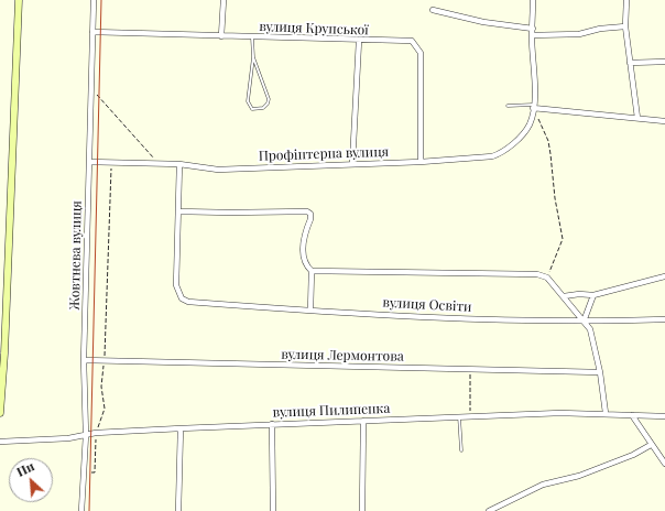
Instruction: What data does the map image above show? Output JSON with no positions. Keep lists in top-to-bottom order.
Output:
{
  "streets": {
    "street": [
      "вулиця Крупської",
      "Профінтерна вулиця",
      "Жовтнева вулиця",
      "вулиця Освіти",
      "вулиця Лермонтова",
      "вулиця Пилипенка"
    ]
  },
  "crossings": [
    ["вулиця Крупської", "Профінтерна вулиця"],
    ["вулиця Крупської", "Жовтнева вулиця"],
    ["Профінтерна вулиця", "Жовтнева вулиця"],
    ["Жовтнева вулиця", "вулиця Лермонтова"],
    ["Жовтнева вулиця", "вулиця Пилипенка"]
  ],
  "north": "top left"
}
